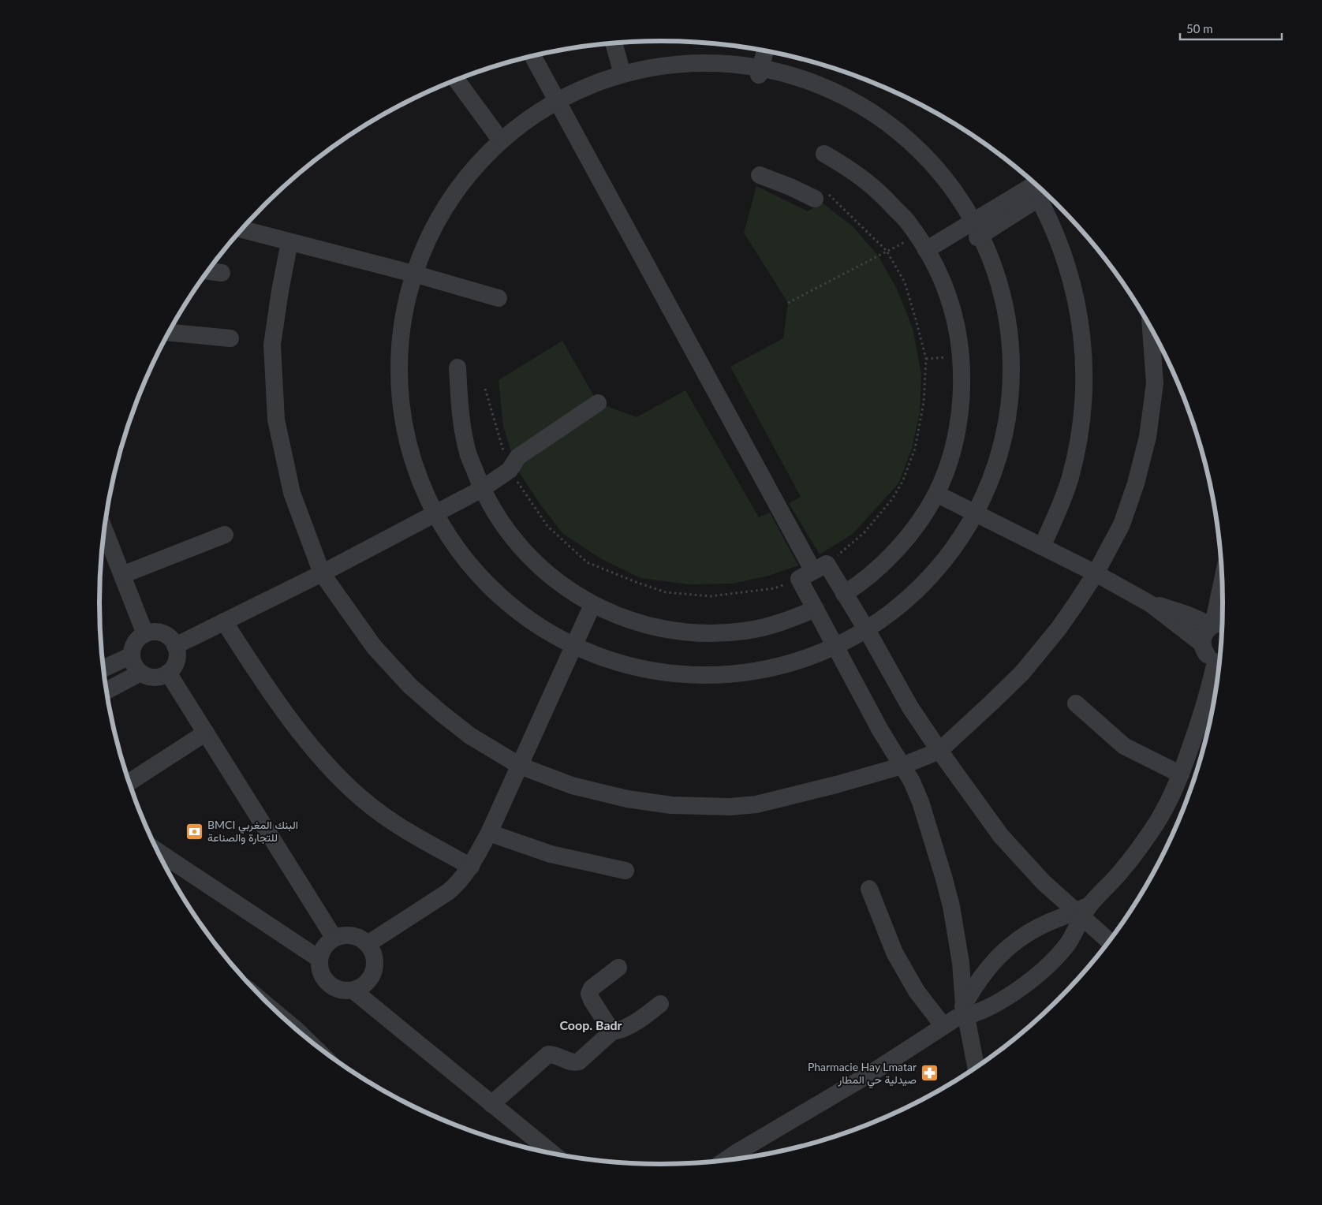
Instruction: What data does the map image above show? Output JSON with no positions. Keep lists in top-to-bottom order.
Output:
{
  "districts": ["Coop. Badr"],
  "places": {
    "bank": ["BMCI البنك المغربي للتجارة والصناعة"],
    "pharmacy": ["Pharmacie Hay Lmatar صيدلية حي المطار"]
  },
  "scale_bar": "50 m"
}
